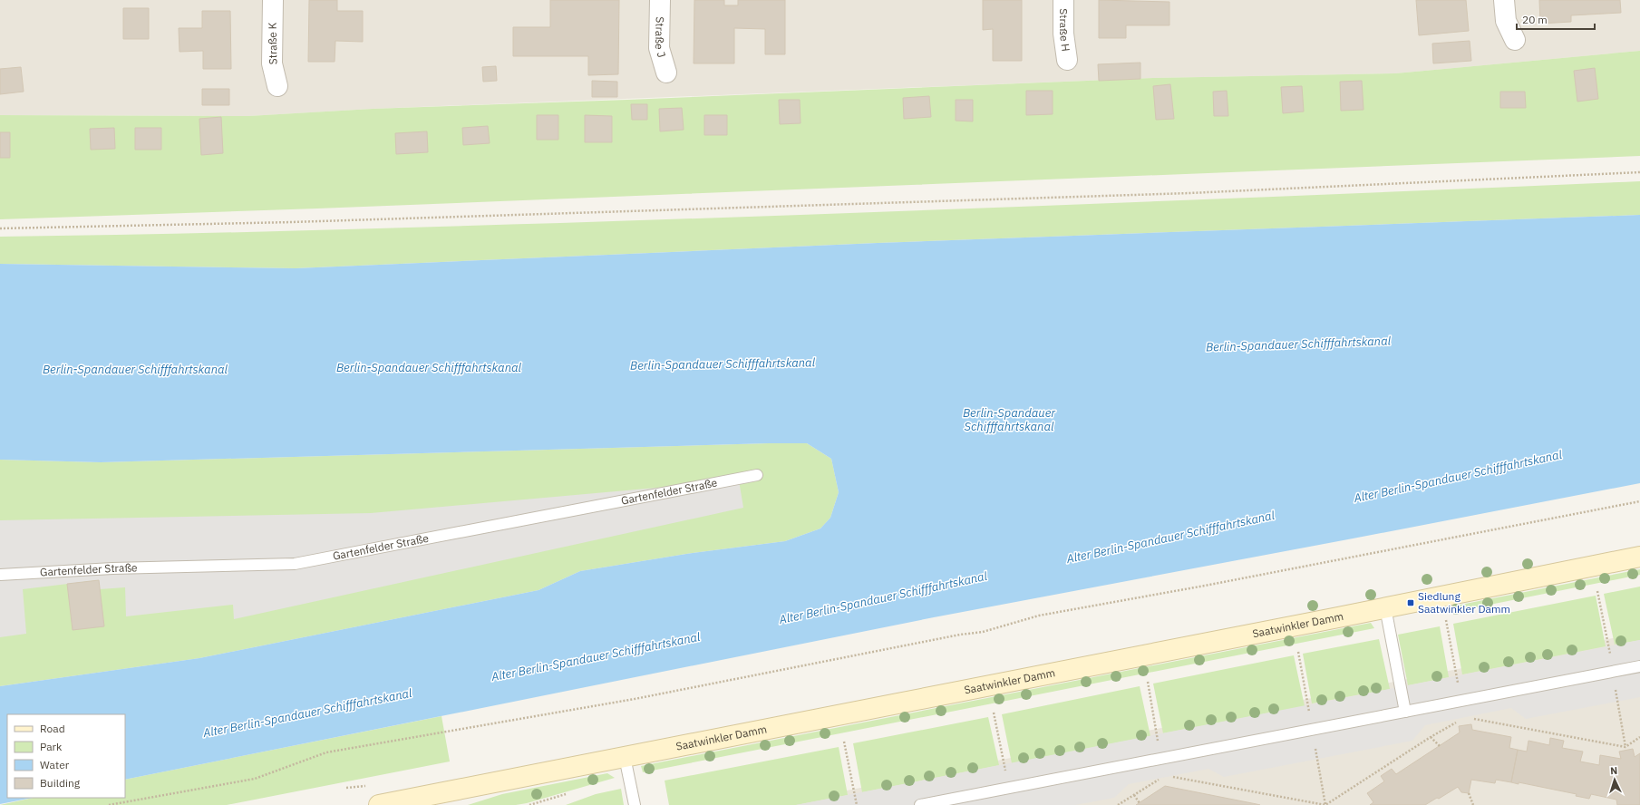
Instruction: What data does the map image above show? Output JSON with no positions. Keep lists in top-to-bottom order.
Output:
{
  "streets": {
    "main road": ["Saatwinkler Damm"],
    "street": ["Straße H", "Straße J", "Straße K"],
    "lane": ["Gartenfelder Straße"]
  },
  "water": ["Berlin-Spandauer Schifffahrtskanal", "Alter Berlin-Spandauer Schifffahrtskanal"],
  "places": {
    "transit": ["Siedlung Saatwinkler Damm"]
  },
  "legend": [
    "Road",
    "Park",
    "Water",
    "Building"
  ],
  "scale_bar": "20 m",
  "north": "top"
}
